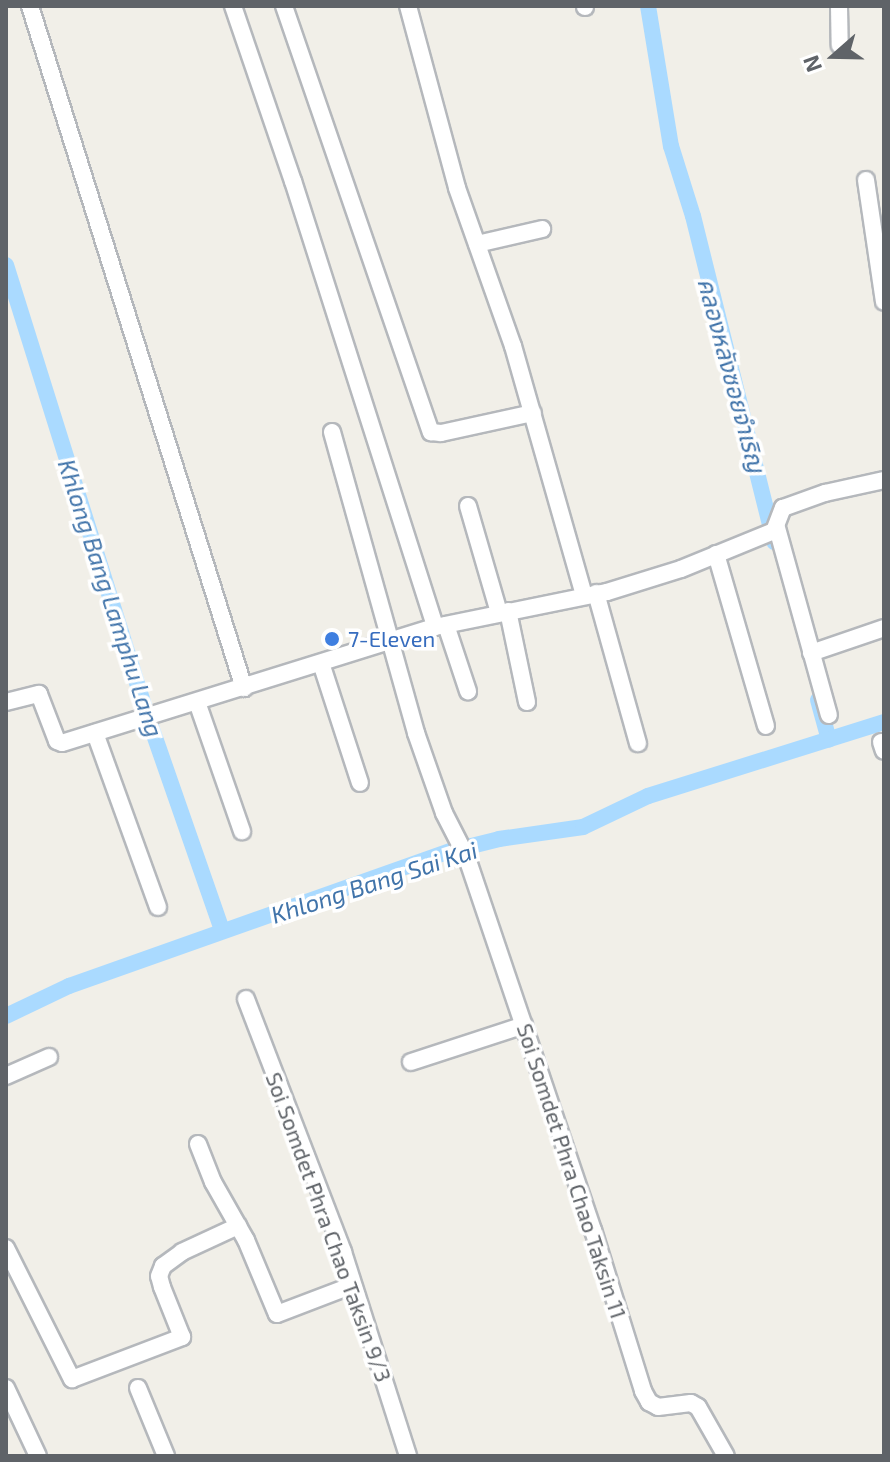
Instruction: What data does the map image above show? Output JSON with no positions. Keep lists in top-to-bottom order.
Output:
{
  "streets": {
    "street": ["Soi Somdet Phra Chao Taksin 11", "Soi Somdet Phra Chao Taksin 9/3"]
  },
  "water": ["คลองหลังซอยจำเริญ", "Khlong Bang Lamphu Lang", "Khlong Bang Sai Kai"],
  "places": ["7-Eleven"],
  "north": "left"
}
